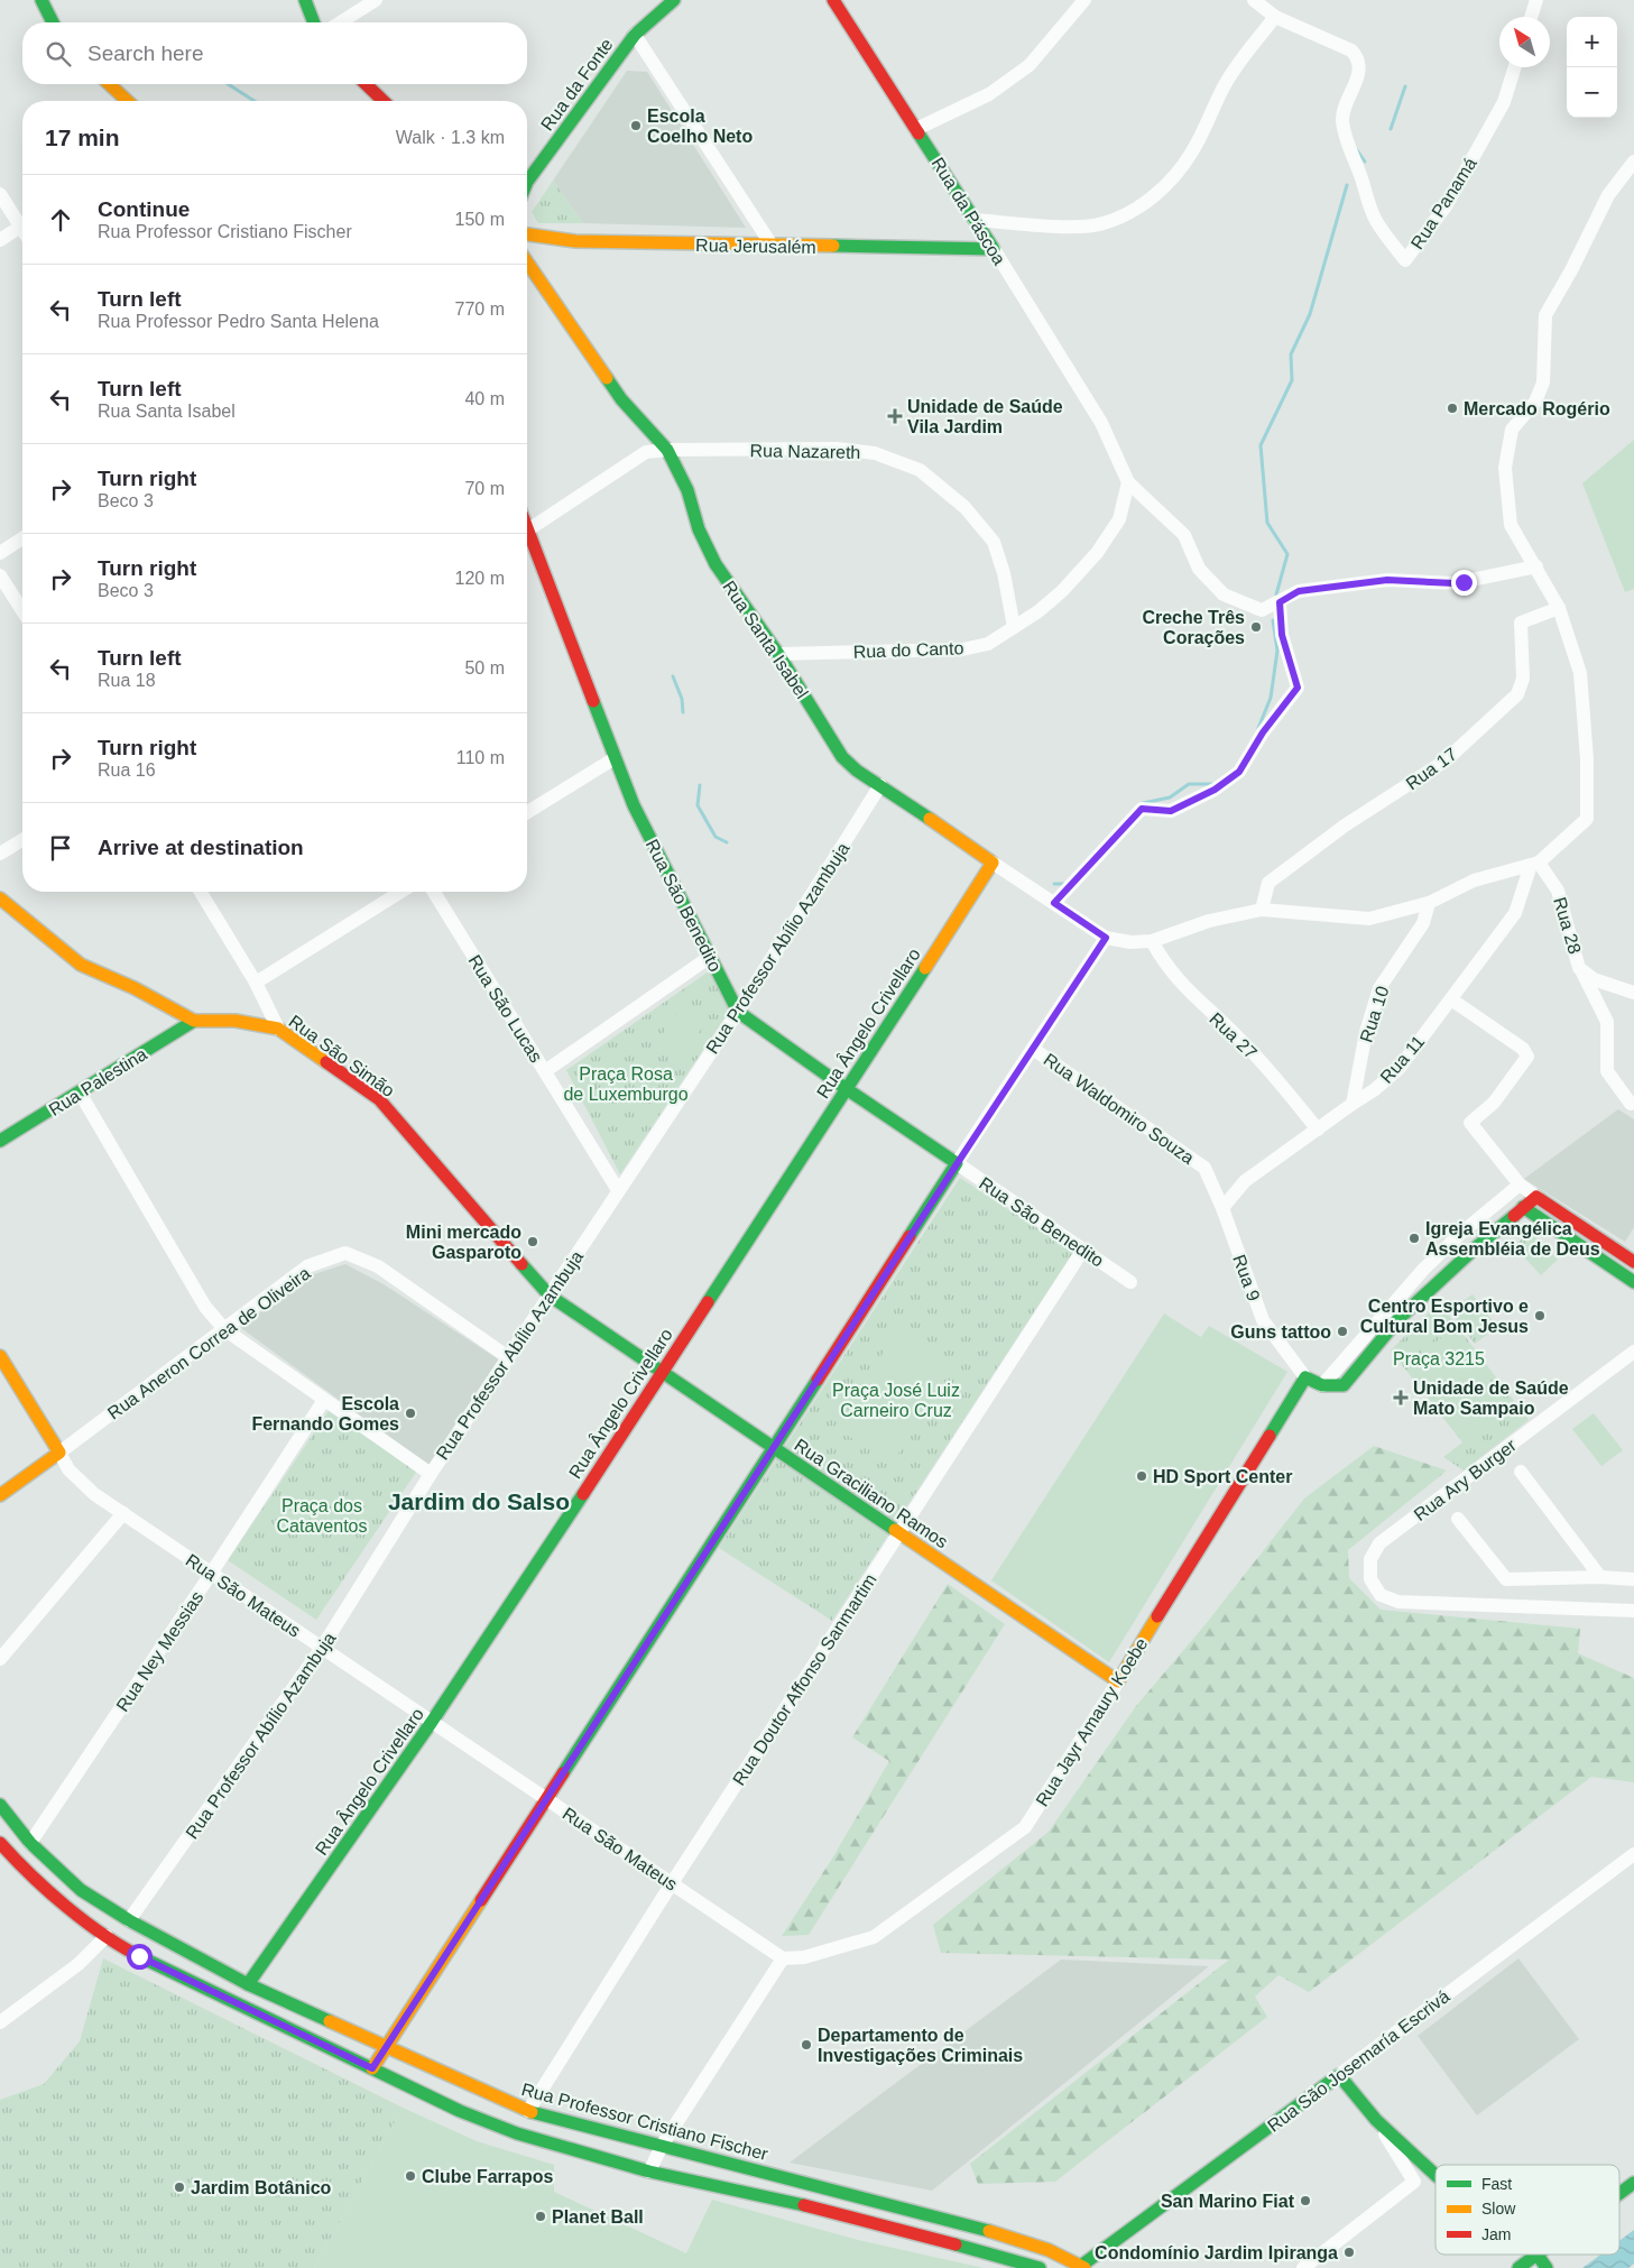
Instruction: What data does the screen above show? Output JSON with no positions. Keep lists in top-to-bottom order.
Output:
{
  "streets": {
    "street": [
      "Rua da Fonte",
      "Rua Panamá",
      "Rua da Páscoa",
      "Rua Jerusalém",
      "Rua Nazareth",
      "Rua Santa Isabel",
      "Rua do Canto",
      "Rua 17",
      "Rua São Benedito",
      "Rua 28",
      "Rua Professor Abílio Azambuja",
      "Rua São Lucas",
      "Rua 10",
      "Rua Ângelo Crivellaro",
      "Rua 27",
      "Rua São Simão",
      "Rua 11",
      "Rua Palestina",
      "Rua Waldomiro Souza",
      "Rua 9",
      "Rua Aneron Correa de Oliveira",
      "Rua Ary Burger",
      "Rua Graciliano Ramos",
      "Rua São Mateus",
      "Rua Ney Messias",
      "Rua Doutor Affonso Sanmartim",
      "Rua Jayr Amaury Koebe",
      "Rua São Josemaría Escrivá",
      "Rua Professor Cristiano Fischer"
    ]
  },
  "crossings": [
    ["Rua da Páscoa", "Rua Jerusalém"],
    ["Rua da Páscoa", "Rua do Canto"],
    ["Rua Nazareth", "Rua Santa Isabel"],
    ["Rua Nazareth", "Rua do Canto"],
    ["Rua Santa Isabel", "Rua do Canto"],
    ["Rua Santa Isabel", "Rua Professor Abílio Azambuja"],
    ["Rua Santa Isabel", "Rua Ângelo Crivellaro"],
    ["Rua São Benedito", "Rua Professor Abílio Azambuja"],
    ["Rua São Benedito", "Rua Ângelo Crivellaro"],
    ["Rua São Benedito", "Rua Doutor Affonso Sanmartim"],
    ["Rua 28", "Rua 11"],
    ["Rua Professor Abílio Azambuja", "Rua São Lucas"],
    ["Rua Professor Abílio Azambuja", "Rua São Simão"],
    ["Rua Professor Abílio Azambuja", "Rua Aneron Correa de Oliveira"],
    ["Rua Professor Abílio Azambuja", "Rua Graciliano Ramos"],
    ["Rua Professor Abílio Azambuja", "Rua São Mateus"],
    ["Rua Professor Abílio Azambuja", "Rua Professor Cristiano Fischer"],
    ["Rua 10", "Rua 11"],
    ["Rua Ângelo Crivellaro", "Rua Graciliano Ramos"],
    ["Rua Ângelo Crivellaro", "Rua São Mateus"],
    ["Rua Ângelo Crivellaro", "Rua Professor Cristiano Fischer"],
    ["Rua 27", "Rua 11"],
    ["Rua São Simão", "Rua Palestina"],
    ["Rua São Simão", "Rua Graciliano Ramos"],
    ["Rua 11", "Rua 9"],
    ["Rua Waldomiro Souza", "Rua 9"],
    ["Rua 9", "Rua Jayr Amaury Koebe"],
    ["Rua Aneron Correa de Oliveira", "Rua São Mateus"],
    ["Rua Graciliano Ramos", "Rua Doutor Affonso Sanmartim"],
    ["Rua Graciliano Ramos", "Rua Jayr Amaury Koebe"],
    ["Rua São Mateus", "Rua Ney Messias"],
    ["Rua São Mateus", "Rua Doutor Affonso Sanmartim"],
    ["Rua São Mateus", "Rua Jayr Amaury Koebe"],
    ["Rua Ney Messias", "Rua Professor Cristiano Fischer"],
    ["Rua Doutor Affonso Sanmartim", "Rua Professor Cristiano Fischer"],
    ["Rua São Josemaría Escrivá", "Rua Professor Cristiano Fischer"]
  ],
  "districts": ["Jardim do Salso"],
  "parks": [
    "Praça Rosa de Luxemburgo",
    "Praça 3215",
    "Praça José Luiz Carneiro Cruz",
    "Praça dos Cataventos"
  ],
  "places": {
    "other": [
      "Escola Coelho Neto",
      "Mercado Rogério",
      "Creche Três Corações",
      "Igreja Evangélica Assembléia de Deus",
      "Mini mercado Gasparoto",
      "Centro Esportivo e Cultural Bom Jesus",
      "Guns tattoo",
      "Escola Fernando Gomes",
      "HD Sport Center",
      "Departamento de Investigações Criminais",
      "Clube Farrapos",
      "Jardim Botânico",
      "San Marino Fiat",
      "Planet Ball",
      "Condomínio Jardim Ipiranga"
    ],
    "health": ["Unidade de Saúde Vila Jardim", "Unidade de Saúde Mato Sampaio"]
  },
  "legend": ["Fast", "Slow", "Jam"],
  "north": "top left",
  "page": {
    "map_buttons": ["+", "−"],
    "search": "Search here",
    "heading": ["17 min", "Walk · 1.3 km"],
    "list": [
      ["Continue", "Rua Professor Cristiano Fischer", "150 m"],
      ["Turn left", "Rua Professor Pedro Santa Helena", "770 m"],
      ["Turn left", "Rua Santa Isabel", "40 m"],
      ["Turn right", "Beco 3", "70 m"],
      ["Turn right", "Beco 3", "120 m"],
      ["Turn left", "Rua 18", "50 m"],
      ["Turn right", "Rua 16", "110 m"],
      "Arrive at destination"
    ]
  }
}
